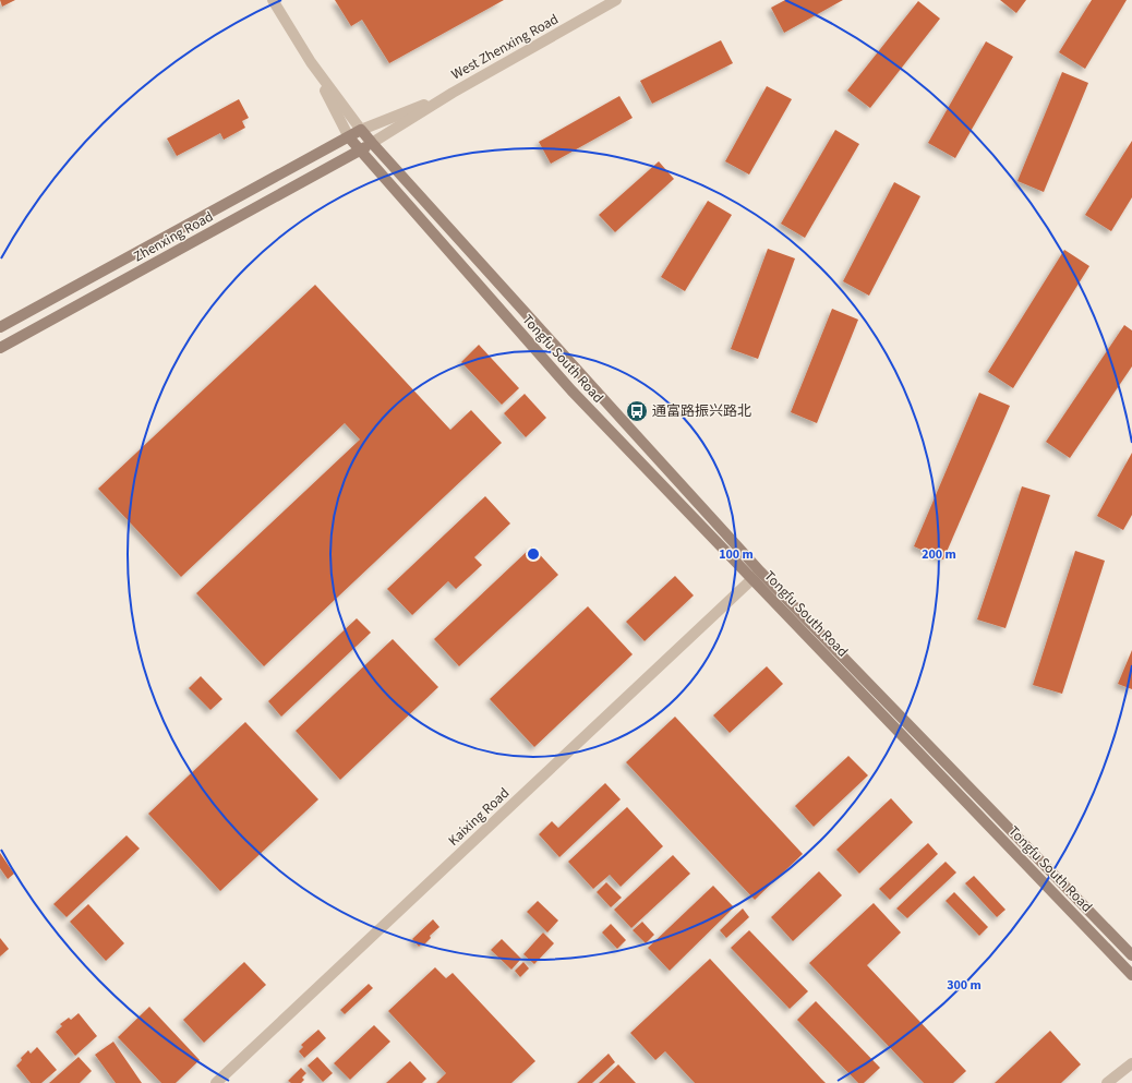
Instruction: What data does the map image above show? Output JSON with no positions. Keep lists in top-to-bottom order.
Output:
{
  "streets": {
    "main road": ["Zhenxing Road", "Tongfu South Road"],
    "street": ["West Zhenxing Road", "Kaixing Road"]
  },
  "crossings": [
    ["West Zhenxing Road", "Zhenxing Road"],
    ["West Zhenxing Road", "Tongfu South Road"],
    ["Zhenxing Road", "Tongfu South Road"],
    ["Tongfu South Road", "Kaixing Road"]
  ],
  "places": {
    "bus stop": ["通富路振兴路北"]
  },
  "rings": ["100 m", "200 m", "300 m"]
}
